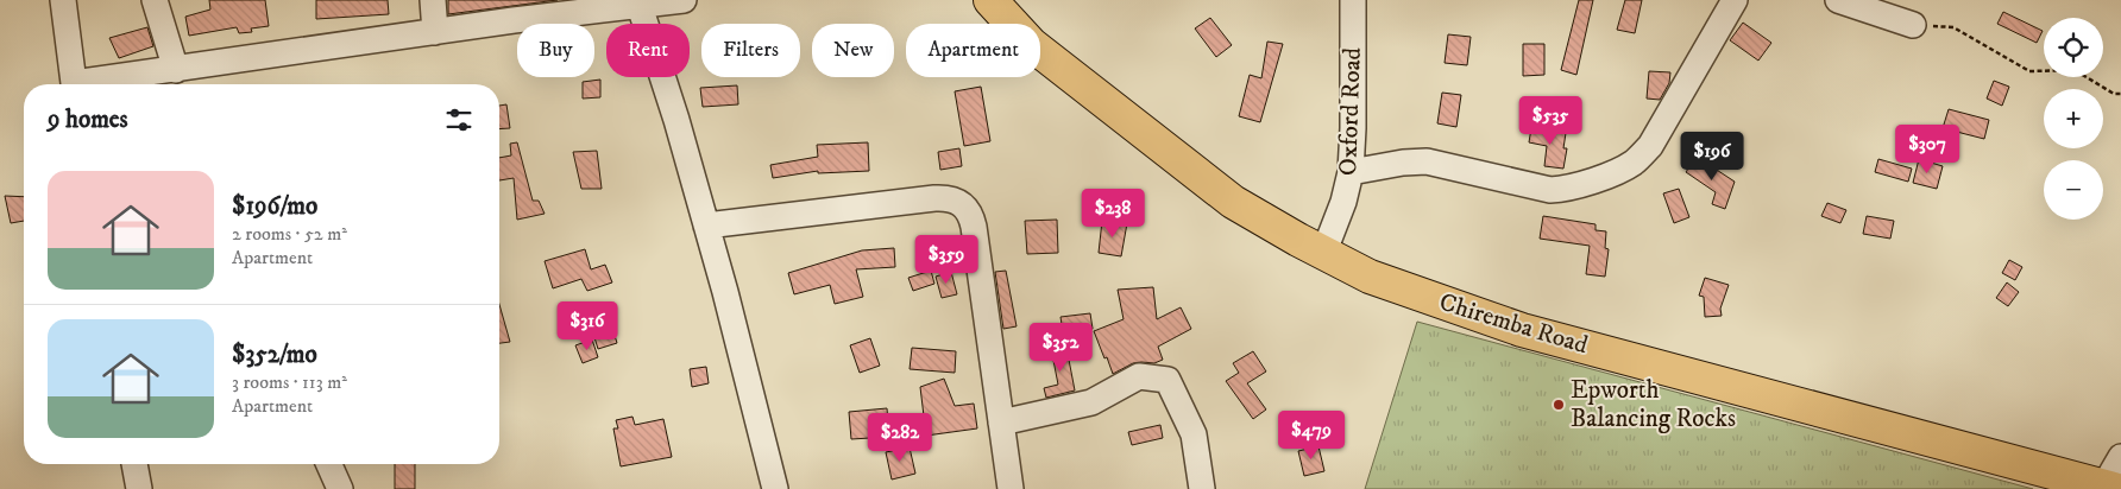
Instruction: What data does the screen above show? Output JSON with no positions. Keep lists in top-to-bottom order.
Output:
{
  "streets": {
    "main road": ["Chiremba Road"],
    "street": ["Oxford Road"]
  },
  "crossings": [
    ["Oxford Road", "Chiremba Road"]
  ],
  "places": ["Epworth Balancing Rocks"],
  "page": {
    "map_buttons": ["+", "−"],
    "chip": [
      "Buy",
      "Rent",
      "Filters",
      "New",
      "Apartment"
    ],
    "heading": "9 homes",
    "price": [
      "$535",
      "$307",
      "$196",
      "$238",
      "$359",
      "$316",
      "$352",
      "$479",
      "$282"
    ],
    "list": [
      {
        "name": "$196/mo",
        "note": "2 rooms · 52 m² · Apartment"
      },
      {
        "name": "$352/mo",
        "note": "3 rooms · 113 m² · Apartment"
      }
    ]
  }
}
